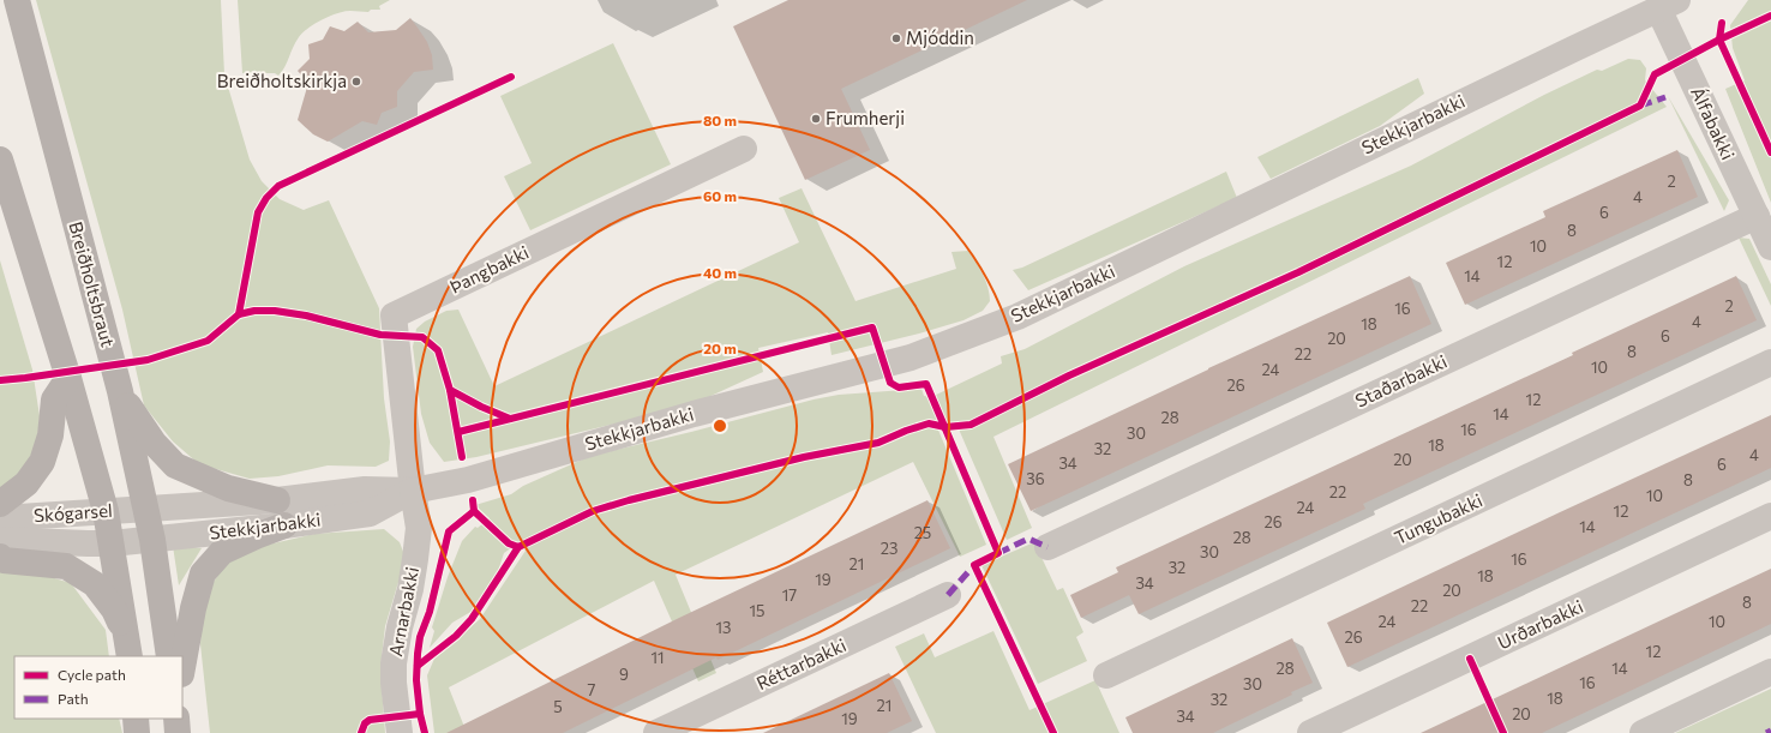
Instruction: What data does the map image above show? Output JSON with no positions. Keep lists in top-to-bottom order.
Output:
{
  "streets": {
    "main road": ["Breiðholtsbraut"],
    "street": [
      "Álfabakki",
      "Stekkjarbakki",
      "Þangbakki",
      "Staðarbakki",
      "Skógarsel",
      "Tungubakki",
      "Arnarbakki",
      "Urðarbakki",
      "Réttarbakki"
    ]
  },
  "crossings": [
    ["Álfabakki", "Stekkjarbakki"],
    ["Álfabakki", "Staðarbakki"],
    ["Stekkjarbakki", "Þangbakki"],
    ["Stekkjarbakki", "Breiðholtsbraut"],
    ["Stekkjarbakki", "Skógarsel"],
    ["Stekkjarbakki", "Arnarbakki"],
    ["Þangbakki", "Arnarbakki"],
    ["Breiðholtsbraut", "Skógarsel"]
  ],
  "places": ["Mjóddin", "Breiðholtskirkja", "Frumherji"],
  "house_numbers": [
    "2",
    "4",
    "6",
    "8",
    "10",
    "12",
    "14",
    "2",
    "16",
    "4",
    "18",
    "6",
    "20",
    "8",
    "22",
    "10",
    "24",
    "26",
    "12",
    "14",
    "28",
    "16",
    "30",
    "18",
    "32",
    "4",
    "20",
    "34",
    "6",
    "36",
    "8",
    "22",
    "10",
    "24",
    "12",
    "26",
    "14",
    "25",
    "28",
    "23",
    "30",
    "16",
    "21",
    "32",
    "18",
    "19",
    "34",
    "20",
    "17",
    "8",
    "22",
    "15",
    "24",
    "10",
    "13",
    "26",
    "12",
    "11",
    "28",
    "14",
    "9",
    "16",
    "30",
    "7",
    "18",
    "32",
    "21",
    "5",
    "20",
    "34",
    "19"
  ],
  "legend": ["Cycle path", "Path"],
  "rings": [
    "80 m",
    "60 m",
    "40 m",
    "20 m"
  ]
}
